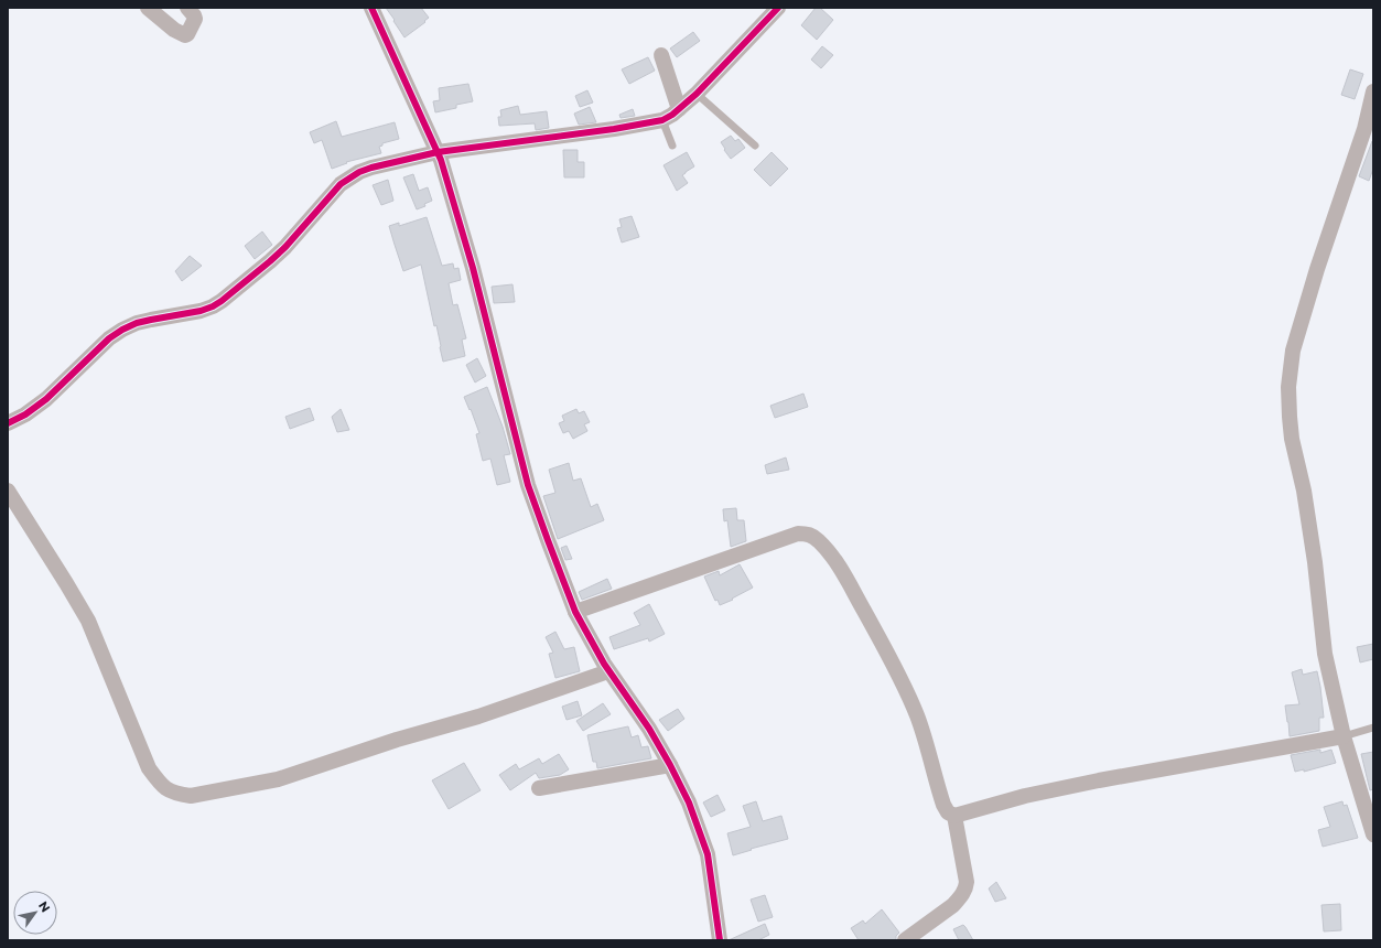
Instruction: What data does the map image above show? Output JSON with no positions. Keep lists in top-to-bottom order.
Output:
{
  "north": "top right"
}
